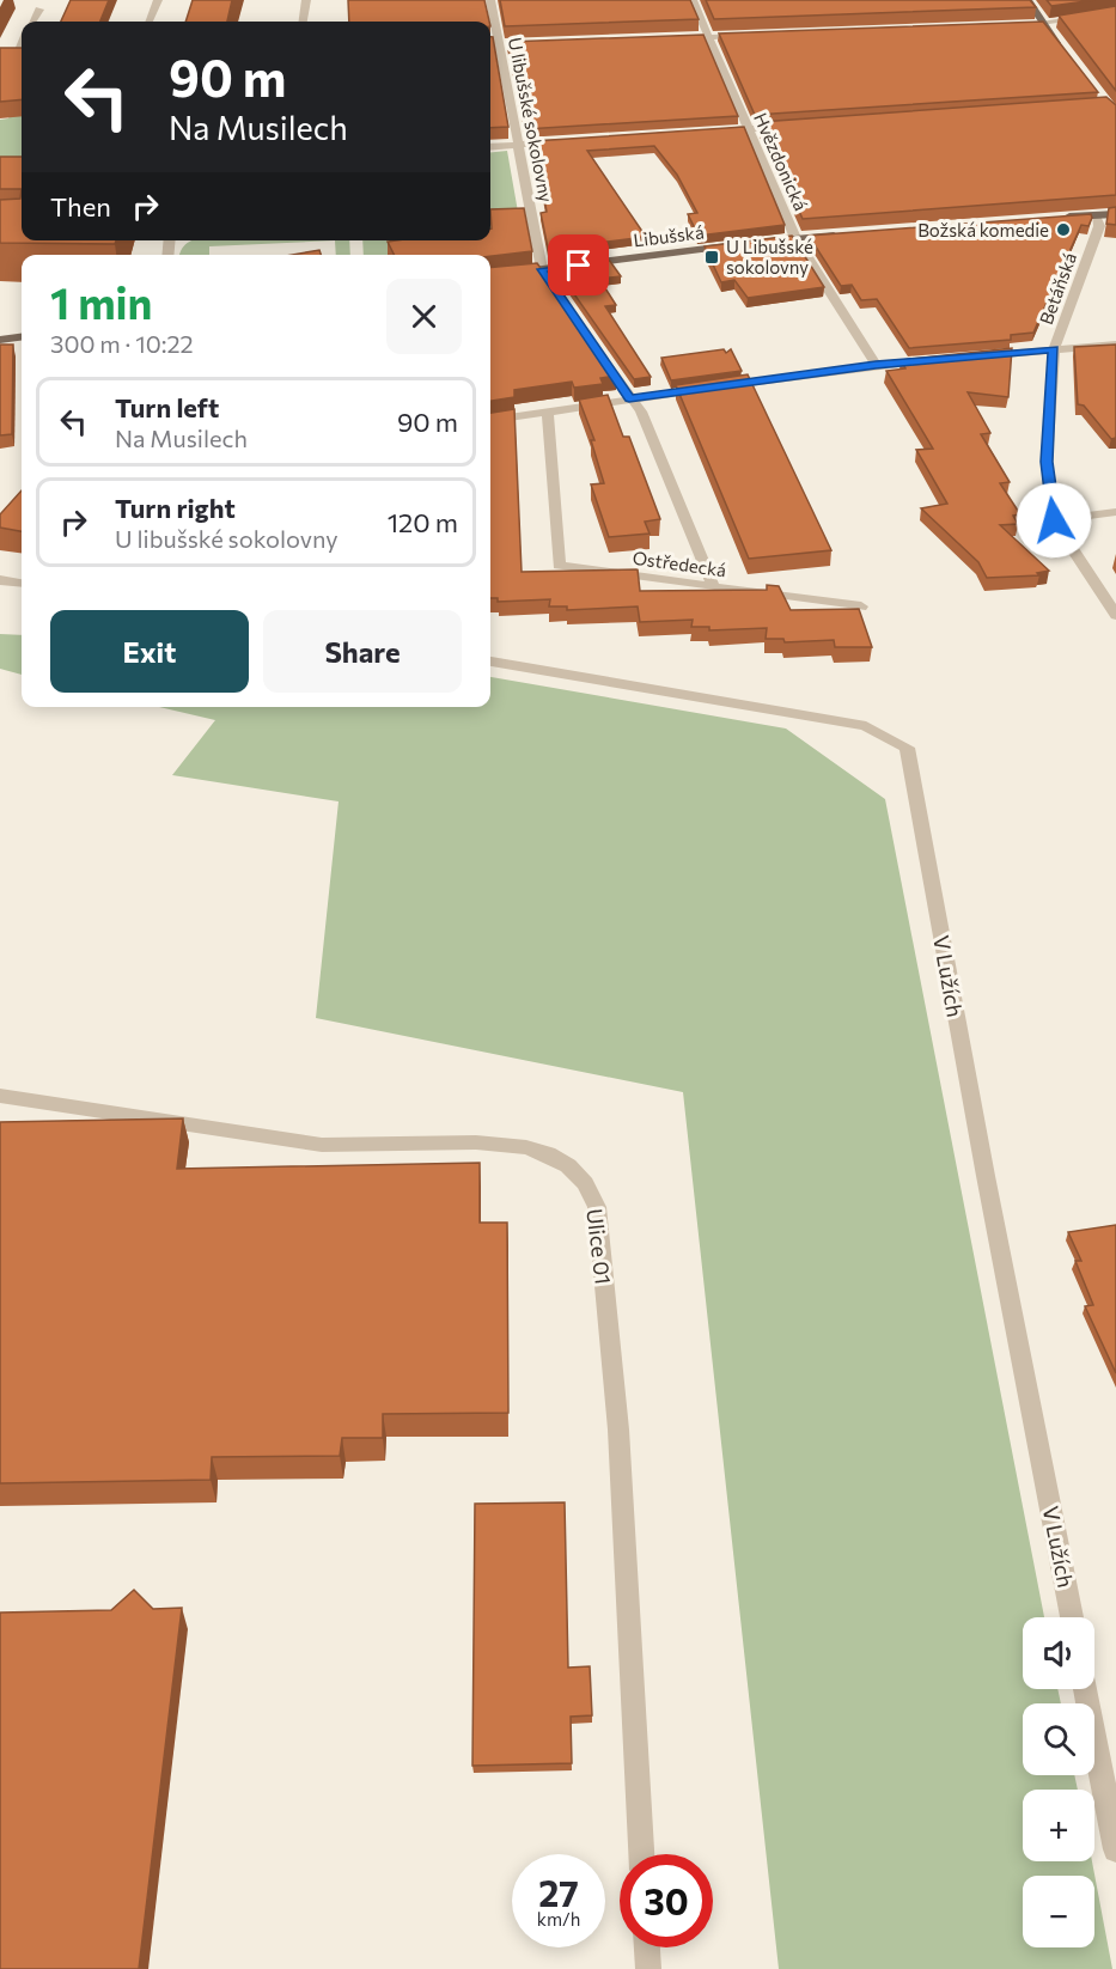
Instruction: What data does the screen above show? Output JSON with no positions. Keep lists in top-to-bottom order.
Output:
{
  "streets": {
    "main road": ["Libušská"],
    "street": [
      "U libušské sokolovny",
      "Hvězdonická",
      "Betáňská",
      "Ostředecká",
      "V Lužích",
      "Ulice 01"
    ]
  },
  "crossings": [
    ["U libušské sokolovny", "Libušská"]
  ],
  "places": {
    "other": ["Božská komedie"],
    "transit": ["U Libušské sokolovny"]
  },
  "page": {
    "turn": ["90 m", "Na Musilech"],
    "then": "Then",
    "heading": ["1 min", "300 m · 10:22"],
    "list": [
      {
        "name": "Turn left",
        "note": "Na Musilech",
        "value": "90 m"
      },
      {
        "name": "Turn right",
        "note": "U libušské sokolovny",
        "value": "120 m"
      }
    ],
    "buttons": ["Exit", "Share"],
    "map_buttons": ["+", "−"],
    "speed": "27 km/h",
    "limit": "30"
  }
}
